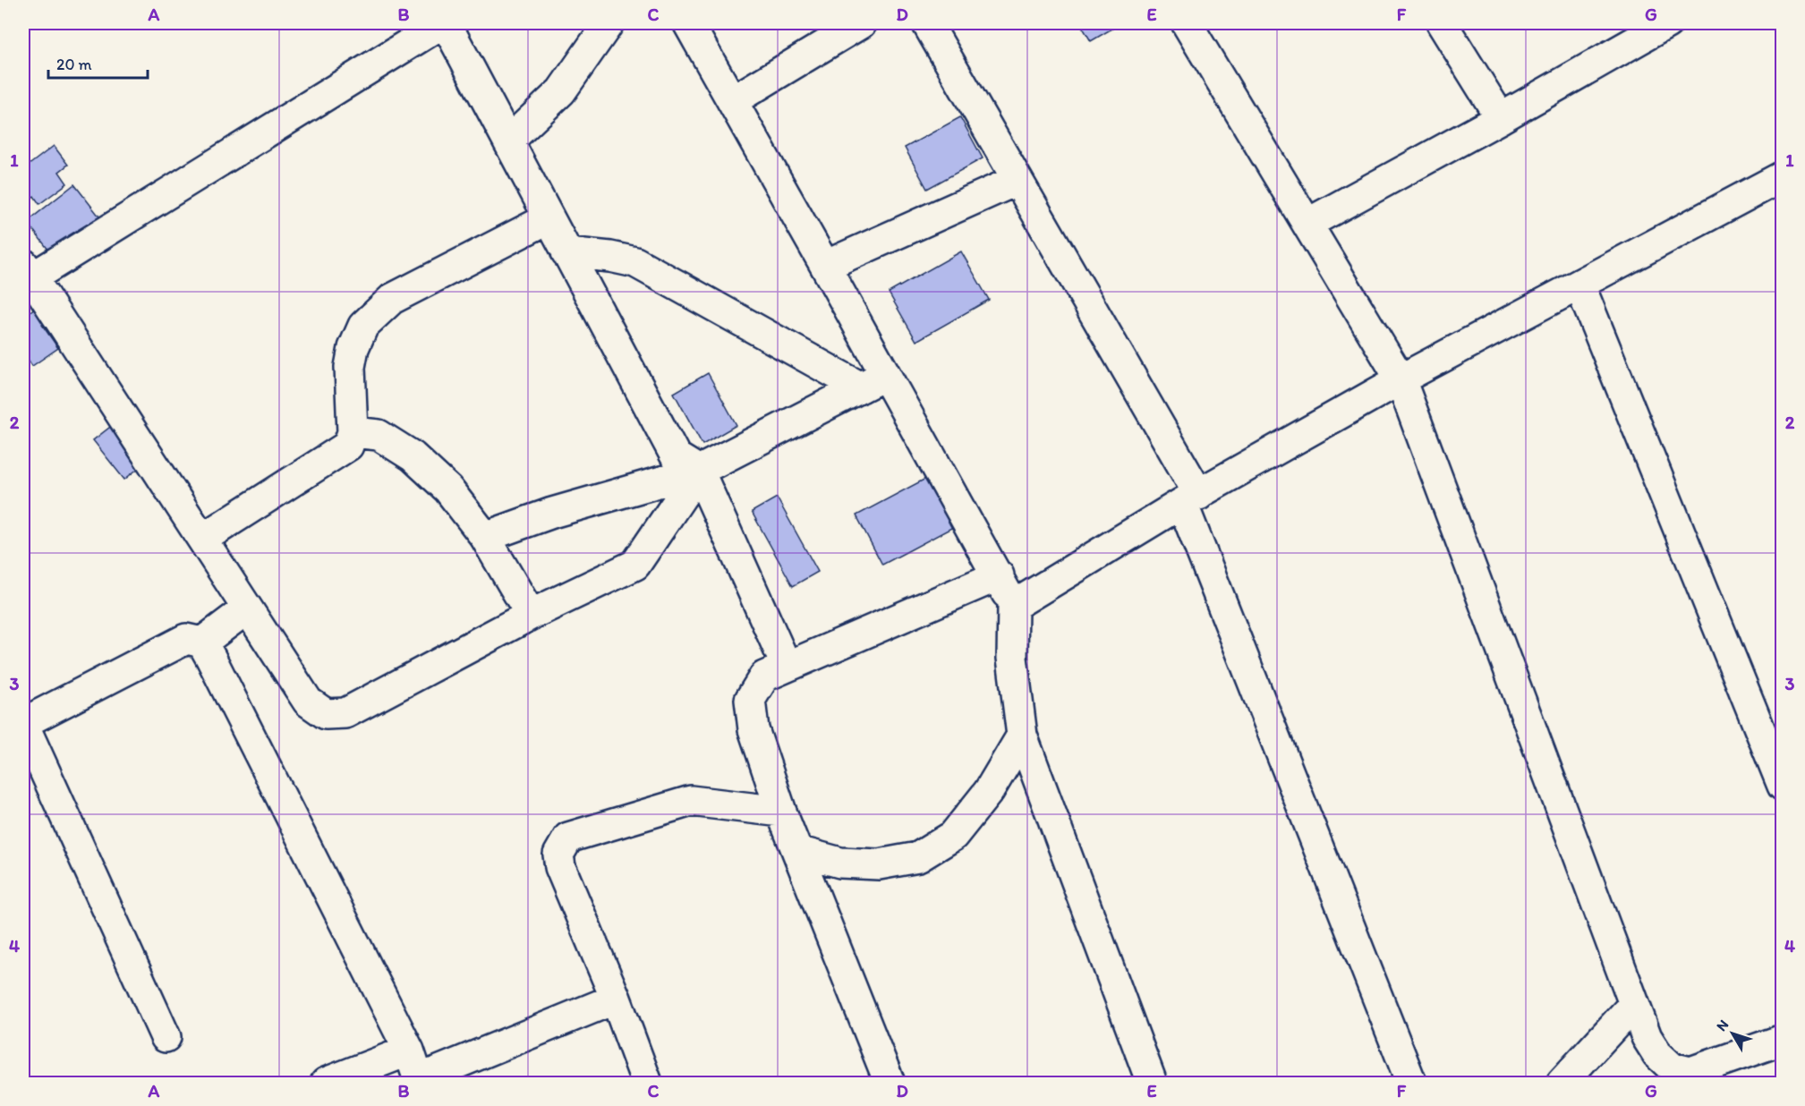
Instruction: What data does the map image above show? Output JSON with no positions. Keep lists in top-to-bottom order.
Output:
{
  "scale_bar": "20 m",
  "north": "top left",
  "grid": {
    "columns": [
      "A",
      "B",
      "C",
      "D",
      "E",
      "F",
      "G"
    ],
    "rows": [
      "1",
      "2",
      "3",
      "4"
    ]
  }
}
